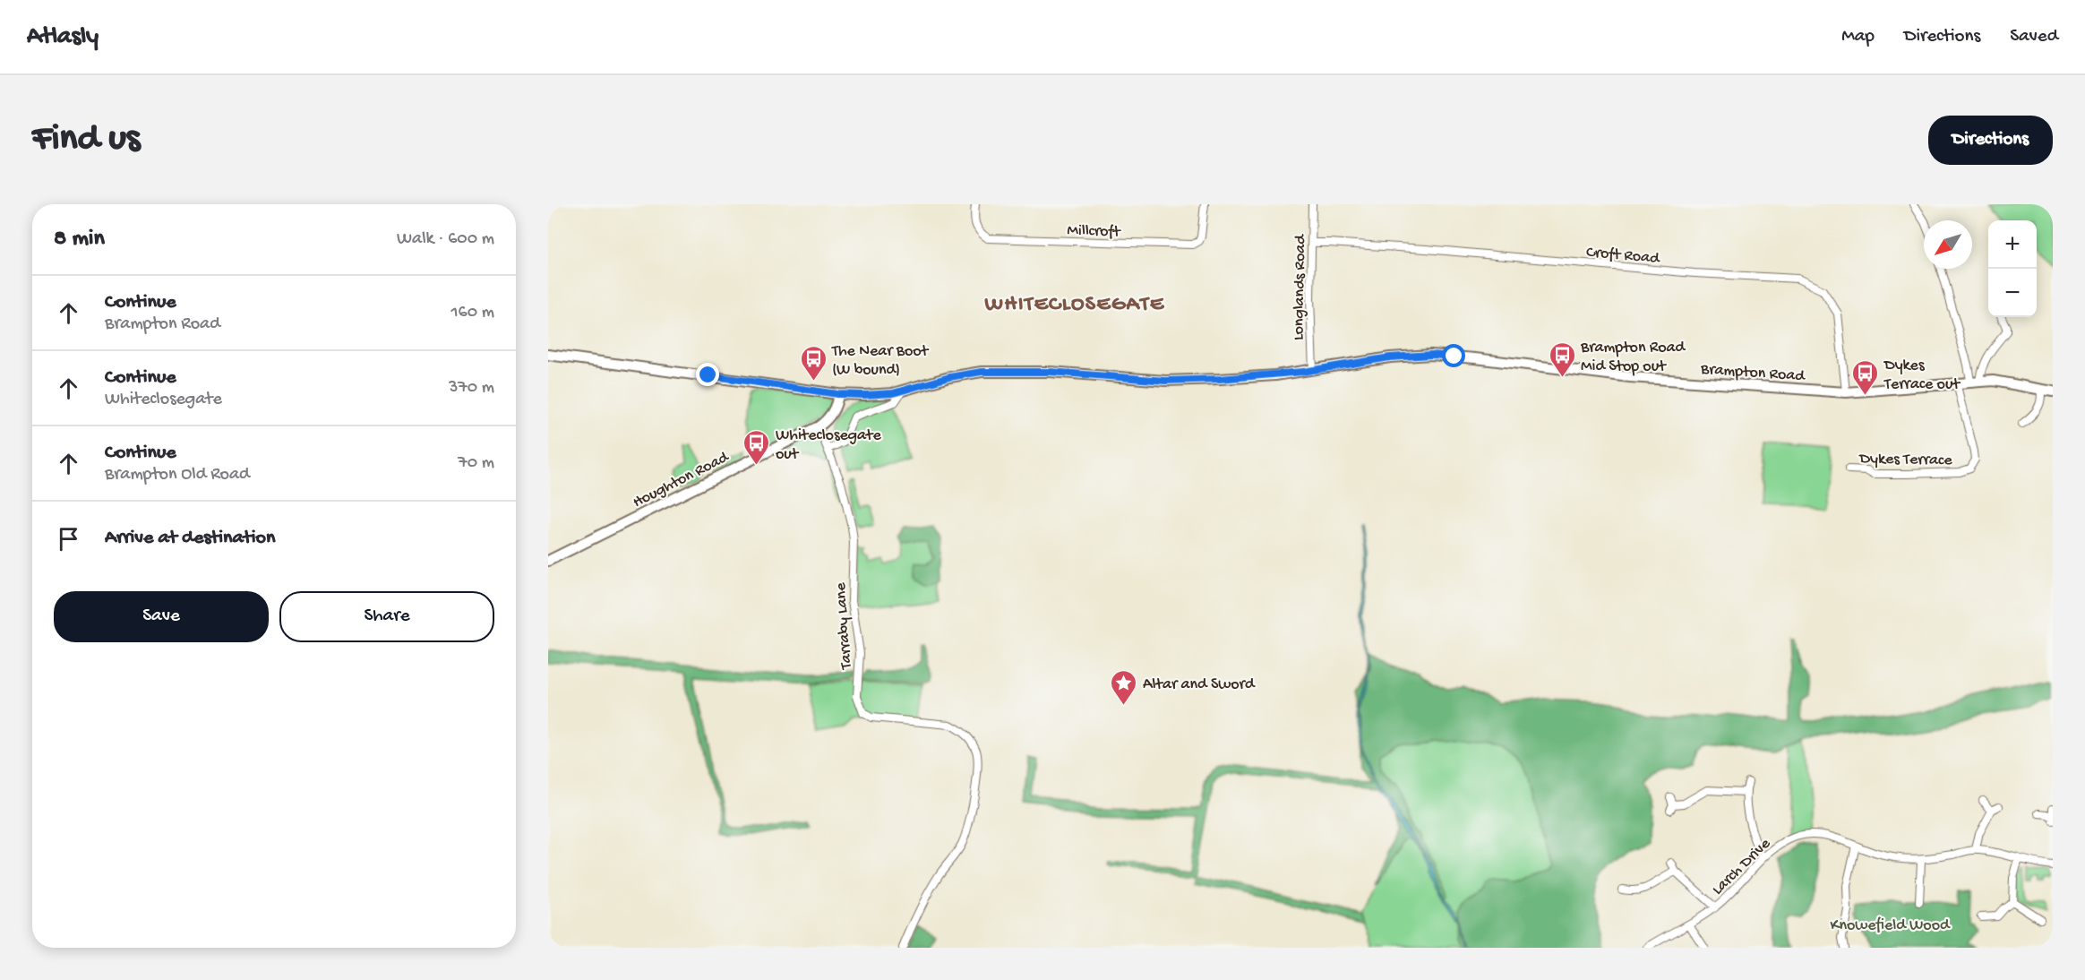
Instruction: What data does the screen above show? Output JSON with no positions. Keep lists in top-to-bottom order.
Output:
{
  "streets": {
    "main road": ["Brampton Road", "Houghton Road"],
    "street": [
      "Millcroft",
      "Croft Road",
      "Longlands Road",
      "Dykes Terrace",
      "Tarraby Lane",
      "Larch Drive"
    ]
  },
  "crossings": [
    ["Croft Road", "Longlands Road"],
    ["Croft Road", "Brampton Road"],
    ["Longlands Road", "Brampton Road"],
    ["Brampton Road", "Dykes Terrace"],
    ["Houghton Road", "Tarraby Lane"]
  ],
  "districts": ["WHITECLOSEGATE"],
  "parks": ["Knowefield Wood"],
  "places": {
    "bus stop": [
      "Brampton Road Mid Stop out",
      "The Near Boot (W bound)",
      "Dykes Terrace out",
      "Whiteclosegate out"
    ],
    "place": ["Altar and Sword"]
  },
  "north": "bottom left",
  "page": {
    "header": "Atlasly",
    "nav": ["Map", "Directions", "Saved"],
    "buttons": [
      "Directions",
      ["Save", "Share"]
    ],
    "title": "Find us",
    "heading": ["8 min", "Walk · 600 m"],
    "map_buttons": ["+", "−"],
    "list": [
      ["Continue", "Brampton Road", "160 m"],
      ["Continue", "Whiteclosegate", "370 m"],
      ["Continue", "Brampton Old Road", "70 m"],
      "Arrive at destination"
    ]
  }
}
